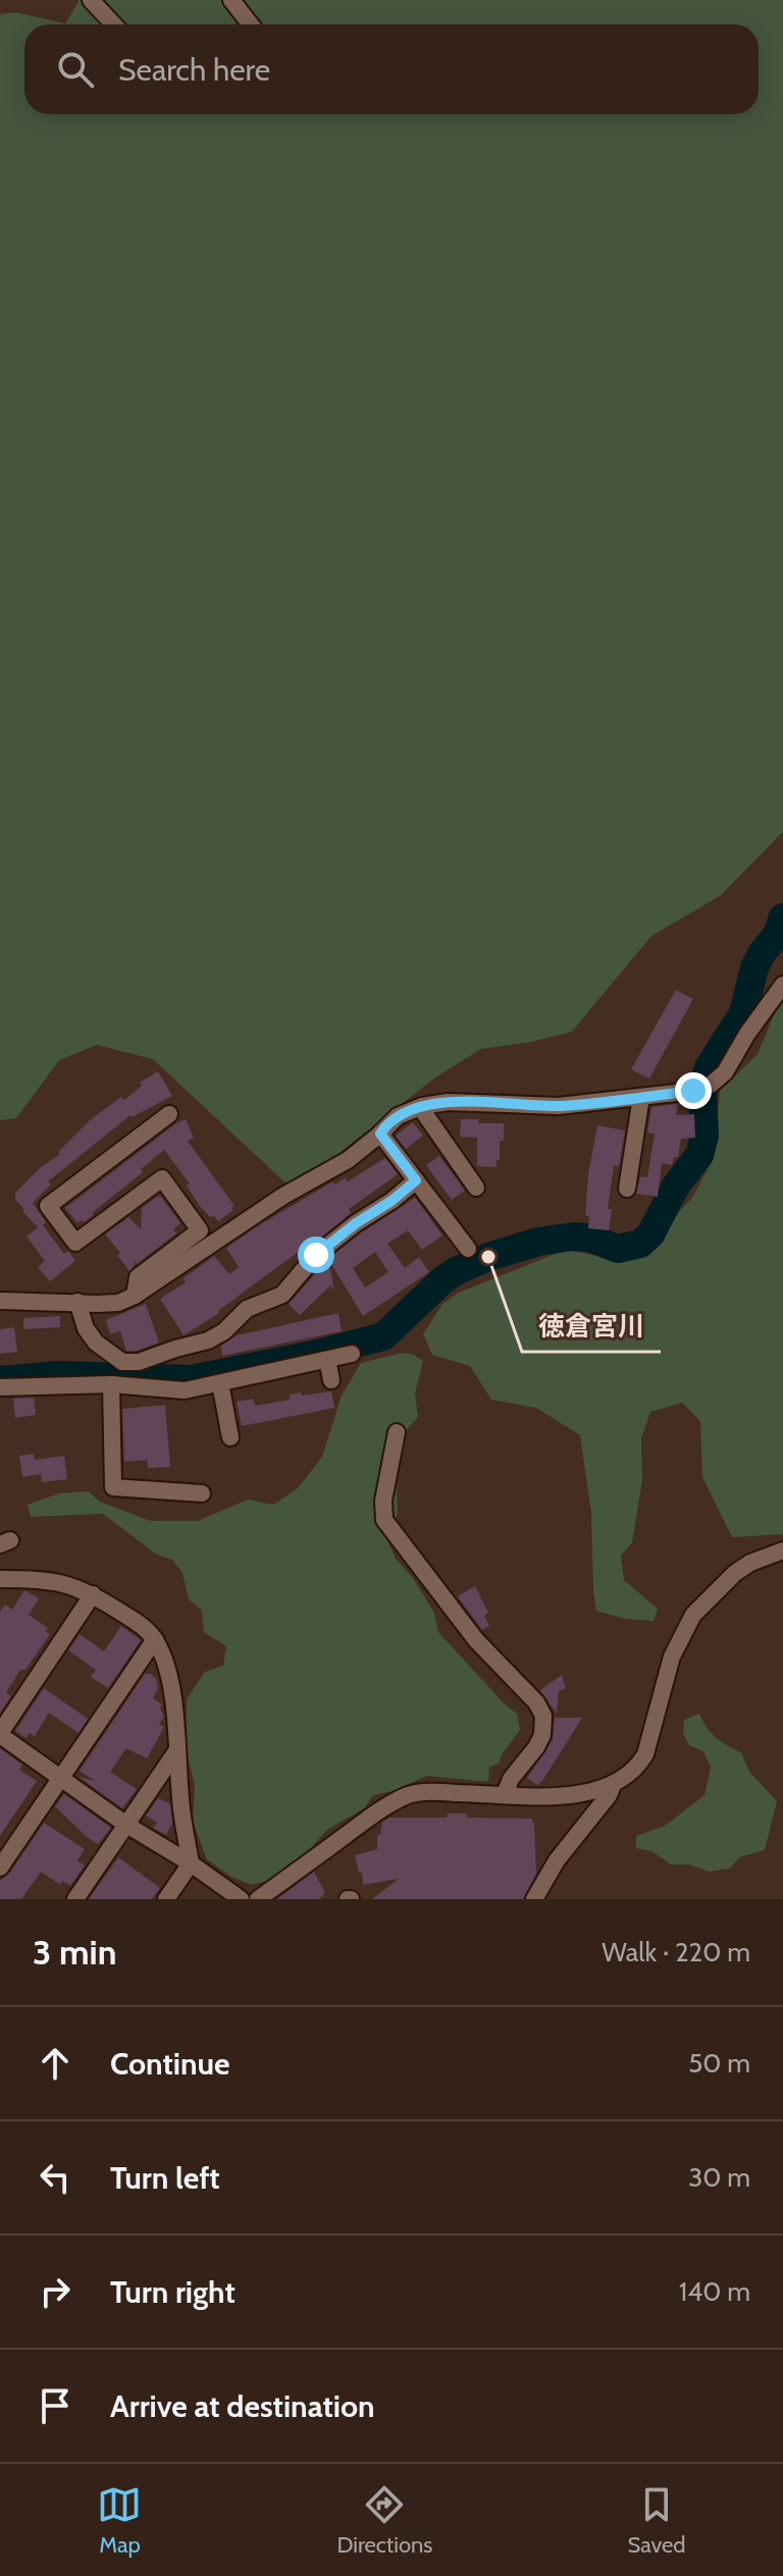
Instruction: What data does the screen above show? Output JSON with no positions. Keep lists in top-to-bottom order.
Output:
{
  "places": ["徳倉宮川"],
  "page": {
    "search": "Search here",
    "heading": ["3 min", "Walk · 220 m"],
    "list": [
      ["Continue", "50 m"],
      ["Turn left", "30 m"],
      ["Turn right", "140 m"],
      "Arrive at destination"
    ],
    "nav": ["Map", "Directions", "Saved"]
  }
}
